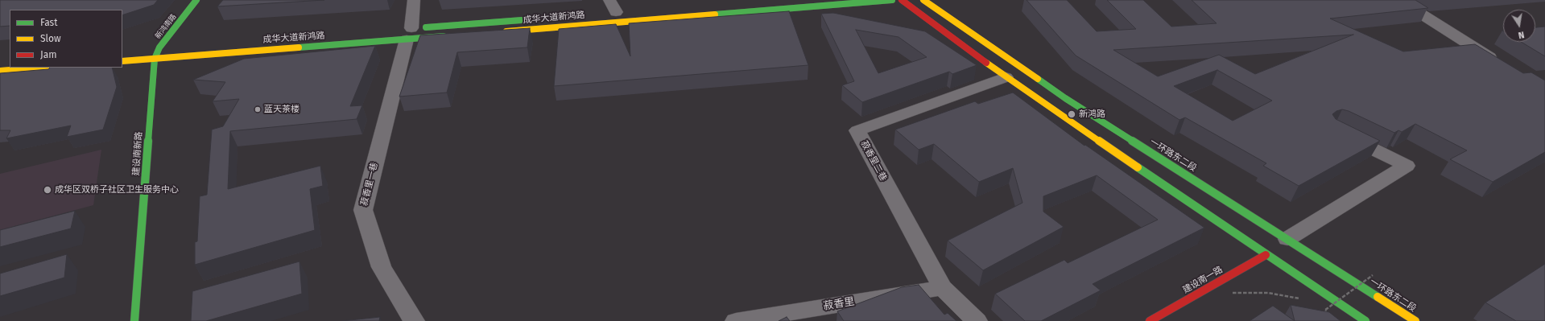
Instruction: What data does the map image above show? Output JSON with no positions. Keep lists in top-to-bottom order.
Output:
{
  "streets": {
    "main road": [
      "成华大道新鸿路",
      "新鸿南路",
      "建设南新路",
      "一环路东二段",
      "建设南一路"
    ],
    "street": ["菽香里二巷", "菽香里一巷", "菽香里"]
  },
  "crossings": [
    ["成华大道新鸿路", "建设南新路"],
    ["成华大道新鸿路", "菽香里一巷"],
    ["新鸿南路", "建设南新路"],
    ["菽香里二巷", "菽香里"]
  ],
  "places": ["蓝天茶楼", "新鸿路", "成华区双桥子社区卫生服务中心"],
  "legend": ["Fast", "Slow", "Jam"],
  "north": "bottom"
}
